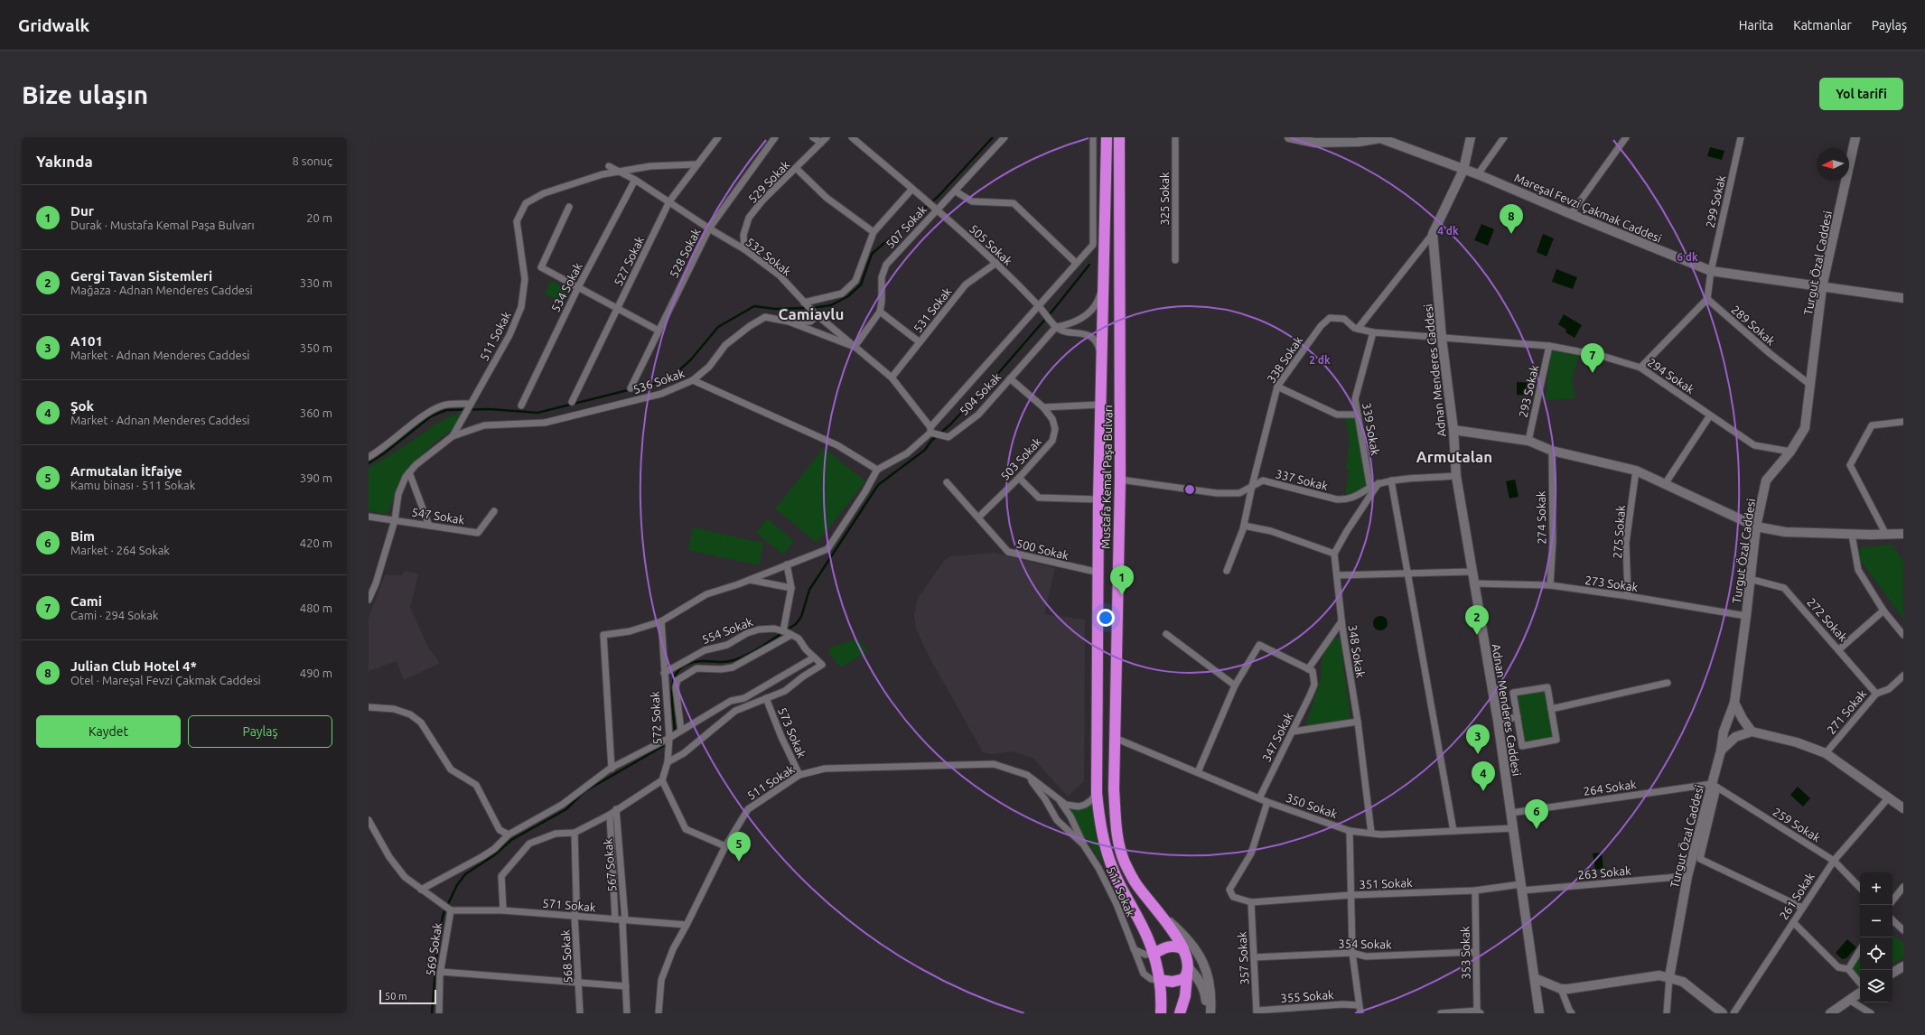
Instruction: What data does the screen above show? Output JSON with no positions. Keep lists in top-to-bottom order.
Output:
{
  "streets": {
    "highway": ["Mustafa Kemal Paşa Bulvarı"],
    "street": [
      "529 Sokak",
      "325 Sokak",
      "299 Sokak",
      "Mareşal Fevzi Çakmak Caddesi",
      "507 Sokak",
      "505 Sokak",
      "528 Sokak",
      "532 Sokak",
      "527 Sokak",
      "Turgut Özal Caddesi",
      "534 Sokak",
      "531 Sokak",
      "289 Sokak",
      "511 Sokak",
      "338 Sokak",
      "Adnan Menderes Caddesi",
      "294 Sokak",
      "536 Sokak",
      "293 Sokak",
      "504 Sokak",
      "339 Sokak",
      "503 Sokak",
      "337 Sokak",
      "547 Sokak",
      "274 Sokak",
      "275 Sokak",
      "500 Sokak",
      "273 Sokak",
      "272 Sokak",
      "554 Sokak",
      "348 Sokak",
      "271 Sokak",
      "572 Sokak",
      "573 Sokak",
      "347 Sokak",
      "264 Sokak",
      "350 Sokak",
      "259 Sokak",
      "567 Sokak",
      "263 Sokak",
      "351 Sokak",
      "261 Sokak",
      "571 Sokak",
      "354 Sokak",
      "569 Sokak",
      "353 Sokak",
      "568 Sokak",
      "357 Sokak",
      "355 Sokak"
    ]
  },
  "crossings": [
    ["529 Sokak", "532 Sokak"],
    ["299 Sokak", "Mareşal Fevzi Çakmak Caddesi"],
    ["Mareşal Fevzi Çakmak Caddesi", "Turgut Özal Caddesi"],
    ["507 Sokak", "505 Sokak"],
    ["507 Sokak", "532 Sokak"],
    ["505 Sokak", "531 Sokak"],
    ["505 Sokak", "504 Sokak"],
    ["528 Sokak", "532 Sokak"],
    ["532 Sokak", "527 Sokak"],
    ["532 Sokak", "534 Sokak"],
    ["532 Sokak", "531 Sokak"],
    ["532 Sokak", "511 Sokak"],
    ["532 Sokak", "504 Sokak"],
    ["527 Sokak", "511 Sokak"],
    ["Turgut Özal Caddesi", "289 Sokak"],
    ["Turgut Özal Caddesi", "294 Sokak"],
    ["Turgut Özal Caddesi", "273 Sokak"],
    ["Turgut Özal Caddesi", "272 Sokak"],
    ["Turgut Özal Caddesi", "264 Sokak"],
    ["Turgut Özal Caddesi", "259 Sokak"],
    ["Turgut Özal Caddesi", "263 Sokak"],
    ["511 Sokak", "536 Sokak"],
    ["511 Sokak", "Mustafa Kemal Paşa Bulvarı"],
    ["511 Sokak", "547 Sokak"],
    ["511 Sokak", "573 Sokak"],
    ["511 Sokak", "571 Sokak"],
    ["338 Sokak", "Adnan Menderes Caddesi"],
    ["338 Sokak", "294 Sokak"],
    ["338 Sokak", "339 Sokak"],
    ["338 Sokak", "337 Sokak"],
    ["Adnan Menderes Caddesi", "294 Sokak"],
    ["Adnan Menderes Caddesi", "337 Sokak"],
    ["Adnan Menderes Caddesi", "273 Sokak"],
    ["Adnan Menderes Caddesi", "264 Sokak"],
    ["Adnan Menderes Caddesi", "350 Sokak"],
    ["Adnan Menderes Caddesi", "263 Sokak"],
    ["Adnan Menderes Caddesi", "351 Sokak"],
    ["294 Sokak", "293 Sokak"],
    ["504 Sokak", "503 Sokak"],
    ["339 Sokak", "337 Sokak"],
    ["503 Sokak", "500 Sokak"],
    ["Mustafa Kemal Paşa Bulvarı", "337 Sokak"],
    ["Mustafa Kemal Paşa Bulvarı", "500 Sokak"],
    ["Mustafa Kemal Paşa Bulvarı", "350 Sokak"],
    ["274 Sokak", "273 Sokak"],
    ["275 Sokak", "273 Sokak"],
    ["272 Sokak", "271 Sokak"],
    ["554 Sokak", "572 Sokak"],
    ["348 Sokak", "350 Sokak"],
    ["347 Sokak", "350 Sokak"],
    ["264 Sokak", "259 Sokak"],
    ["259 Sokak", "261 Sokak"],
    ["567 Sokak", "571 Sokak"],
    ["263 Sokak", "351 Sokak"],
    ["351 Sokak", "353 Sokak"],
    ["351 Sokak", "357 Sokak"],
    ["571 Sokak", "569 Sokak"],
    ["571 Sokak", "568 Sokak"],
    ["354 Sokak", "353 Sokak"],
    ["354 Sokak", "357 Sokak"],
    ["357 Sokak", "355 Sokak"]
  ],
  "districts": ["Camiavlu", "Armutalan"],
  "scale_bar": "50 m",
  "north": "left",
  "page": {
    "header": "Gridwalk",
    "nav": ["Harita", "Katmanlar", "Paylaş"],
    "buttons": [
      "Yol tarifi",
      ["Kaydet", "Paylaş"]
    ],
    "title": "Bize ulaşın",
    "heading": ["Yakında", "8 sonuç"],
    "list": [
      {
        "mark": "1",
        "name": "Dur",
        "note": "Durak · Mustafa Kemal Paşa Bulvarı",
        "value": "20 m"
      },
      {
        "mark": "2",
        "name": "Gergi Tavan Sistemleri",
        "note": "Mağaza · Adnan Menderes Caddesi",
        "value": "330 m"
      },
      {
        "mark": "3",
        "name": "A101",
        "note": "Market · Adnan Menderes Caddesi",
        "value": "350 m"
      },
      {
        "mark": "4",
        "name": "Şok",
        "note": "Market · Adnan Menderes Caddesi",
        "value": "360 m"
      },
      {
        "mark": "5",
        "name": "Armutalan İtfaiye",
        "note": "Kamu binası · 511 Sokak",
        "value": "390 m"
      },
      {
        "mark": "6",
        "name": "Bim",
        "note": "Market · 264 Sokak",
        "value": "420 m"
      },
      {
        "mark": "7",
        "name": "Cami",
        "note": "Cami · 294 Sokak",
        "value": "480 m"
      },
      {
        "mark": "8",
        "name": "Julian Club Hotel 4*",
        "note": "Otel · Mareşal Fevzi Çakmak Caddesi",
        "value": "490 m"
      }
    ],
    "pins": [
      "8",
      "7",
      "1",
      "2",
      "3",
      "4",
      "6",
      "5"
    ],
    "map_buttons": ["+", "−"],
    "scale": "50 m"
  },
  "rings": ["4 dk", "6 dk", "2 dk"]
}
